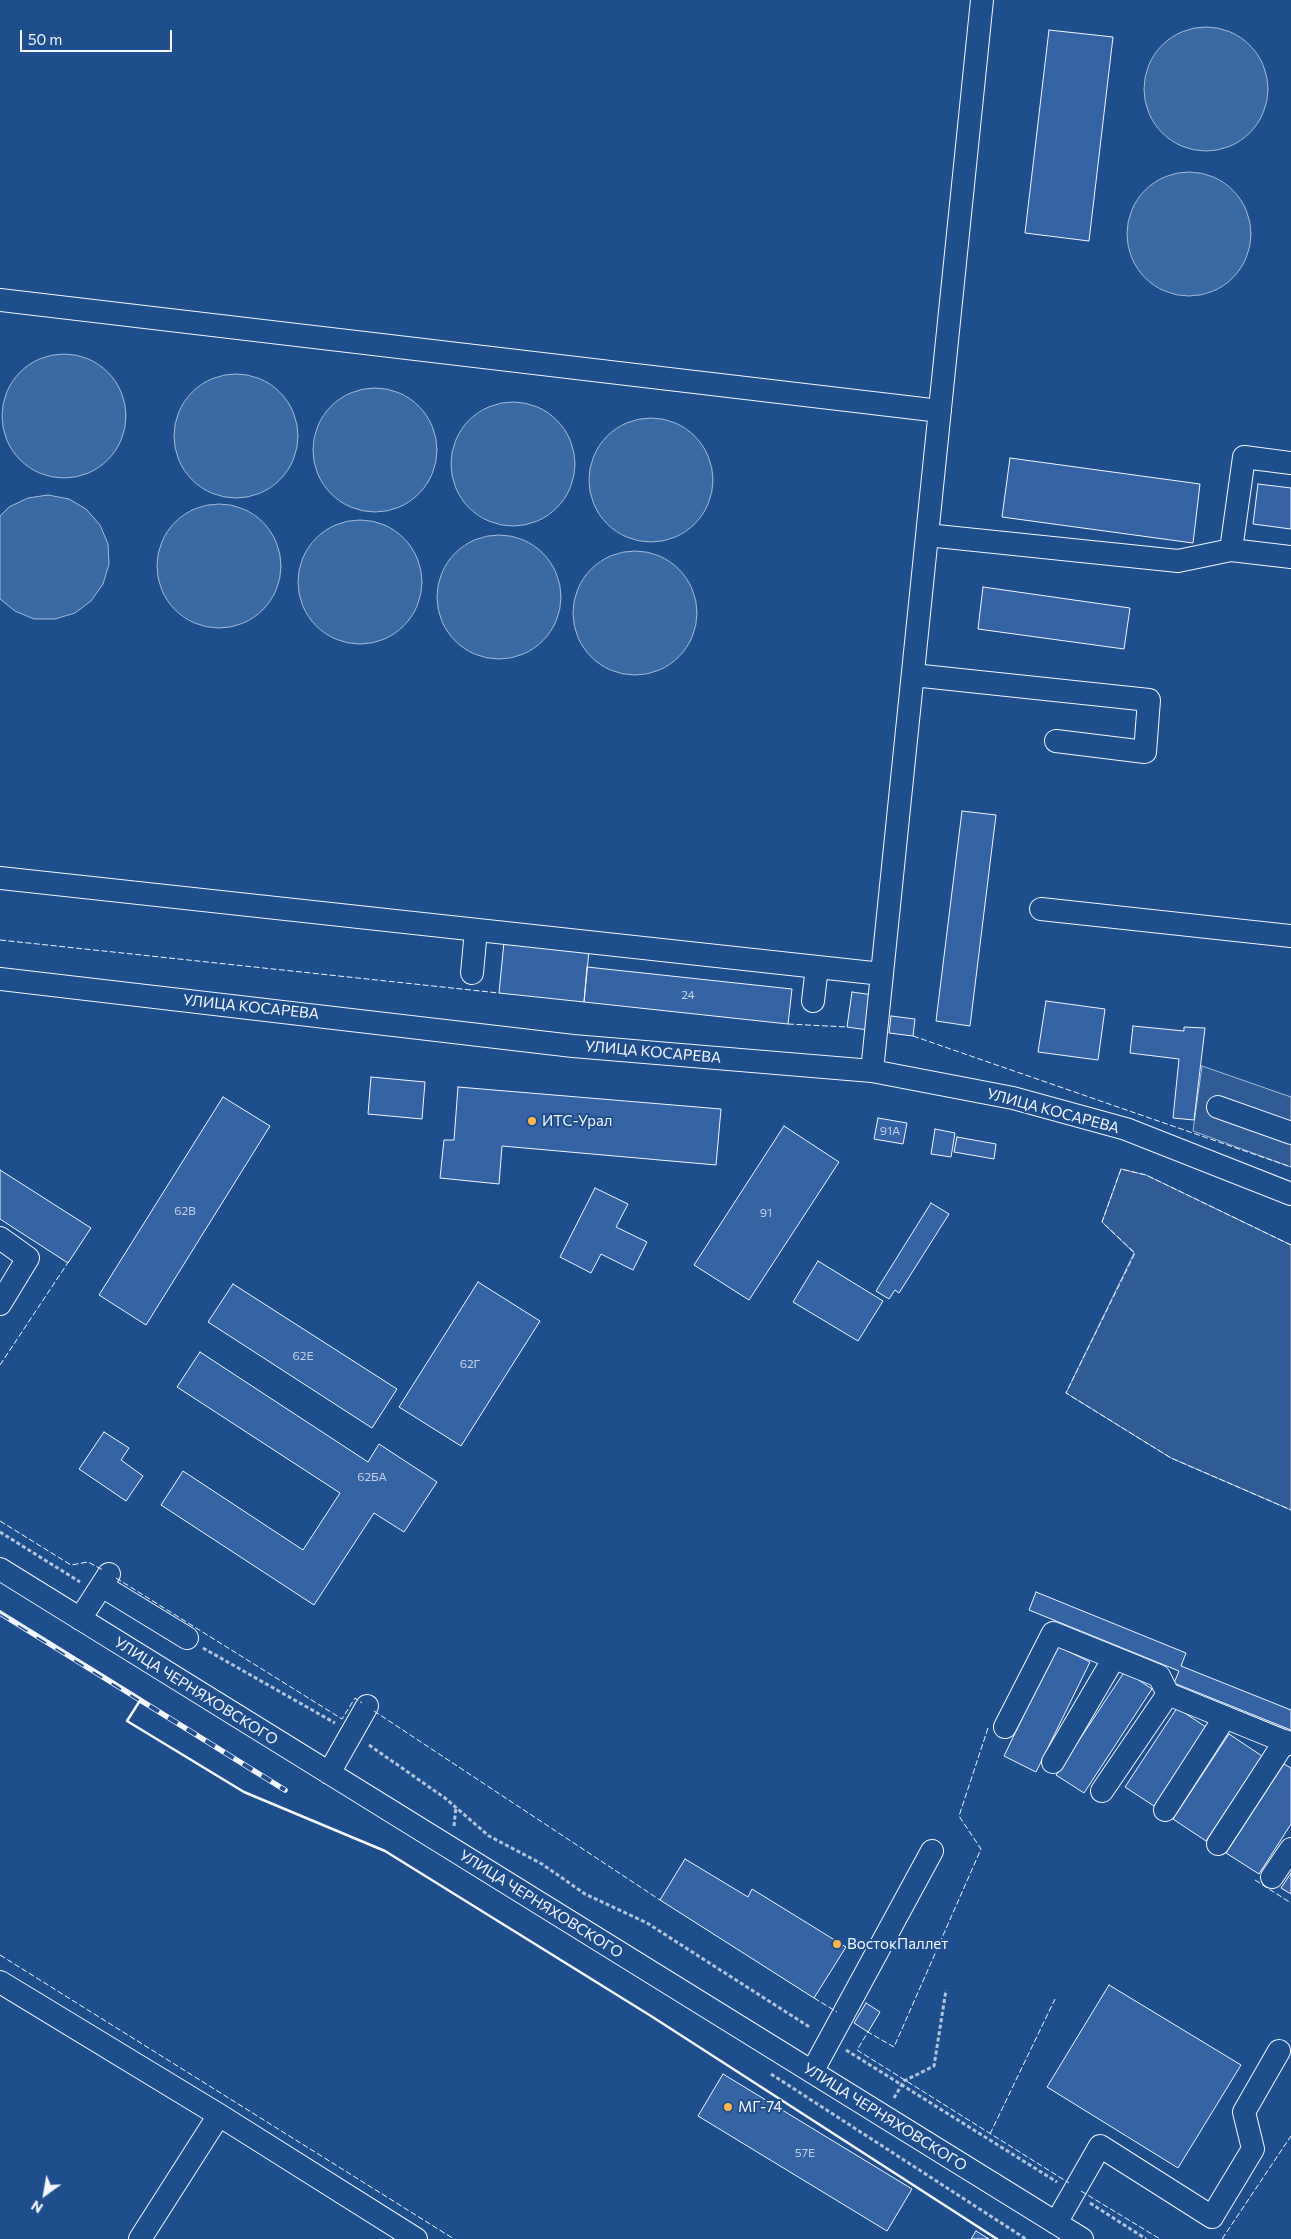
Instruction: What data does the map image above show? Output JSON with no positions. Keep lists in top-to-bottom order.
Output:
{
  "streets": {
    "street": ["УЛИЦА КОСАРЕВА", "УЛИЦА ЧЕРНЯХОВСКОГО"]
  },
  "places": ["ИТС-Урал", "ВостокПаллет", "МГ-74"],
  "house_numbers": [
    "24",
    "91А",
    "62В",
    "91",
    "62Е",
    "62Г",
    "62БА",
    "57Е"
  ],
  "scale_bar": "50 m",
  "north": "bottom left"
}
